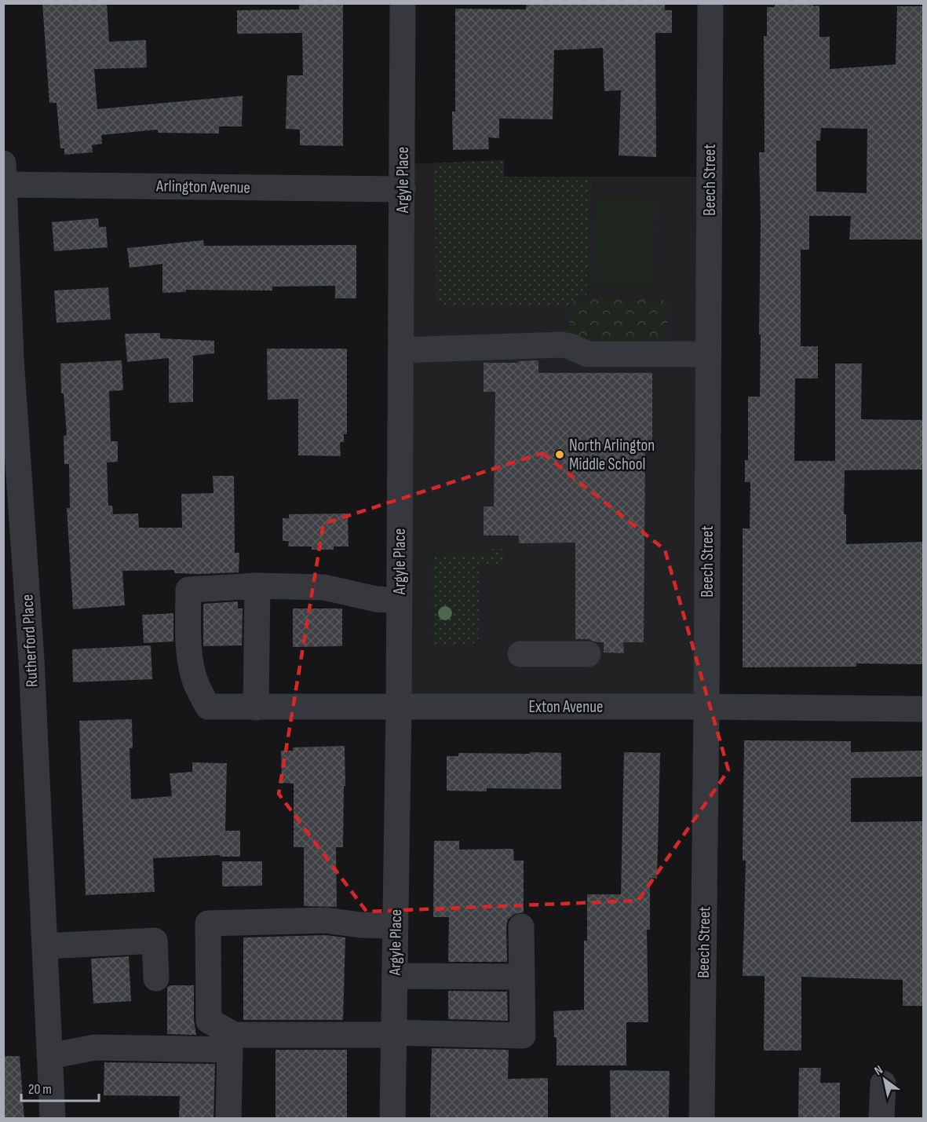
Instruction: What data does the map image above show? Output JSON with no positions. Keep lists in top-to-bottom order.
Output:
{
  "streets": {
    "street": [
      "Argyle Place",
      "Beech Street",
      "Arlington Avenue",
      "Rutherford Place",
      "Exton Avenue"
    ]
  },
  "crossings": [
    ["Argyle Place", "Arlington Avenue"],
    ["Argyle Place", "Exton Avenue"],
    ["Beech Street", "Exton Avenue"],
    ["Arlington Avenue", "Rutherford Place"]
  ],
  "places": ["North Arlington Middle School"],
  "scale_bar": "20 m",
  "north": "top left"
}
